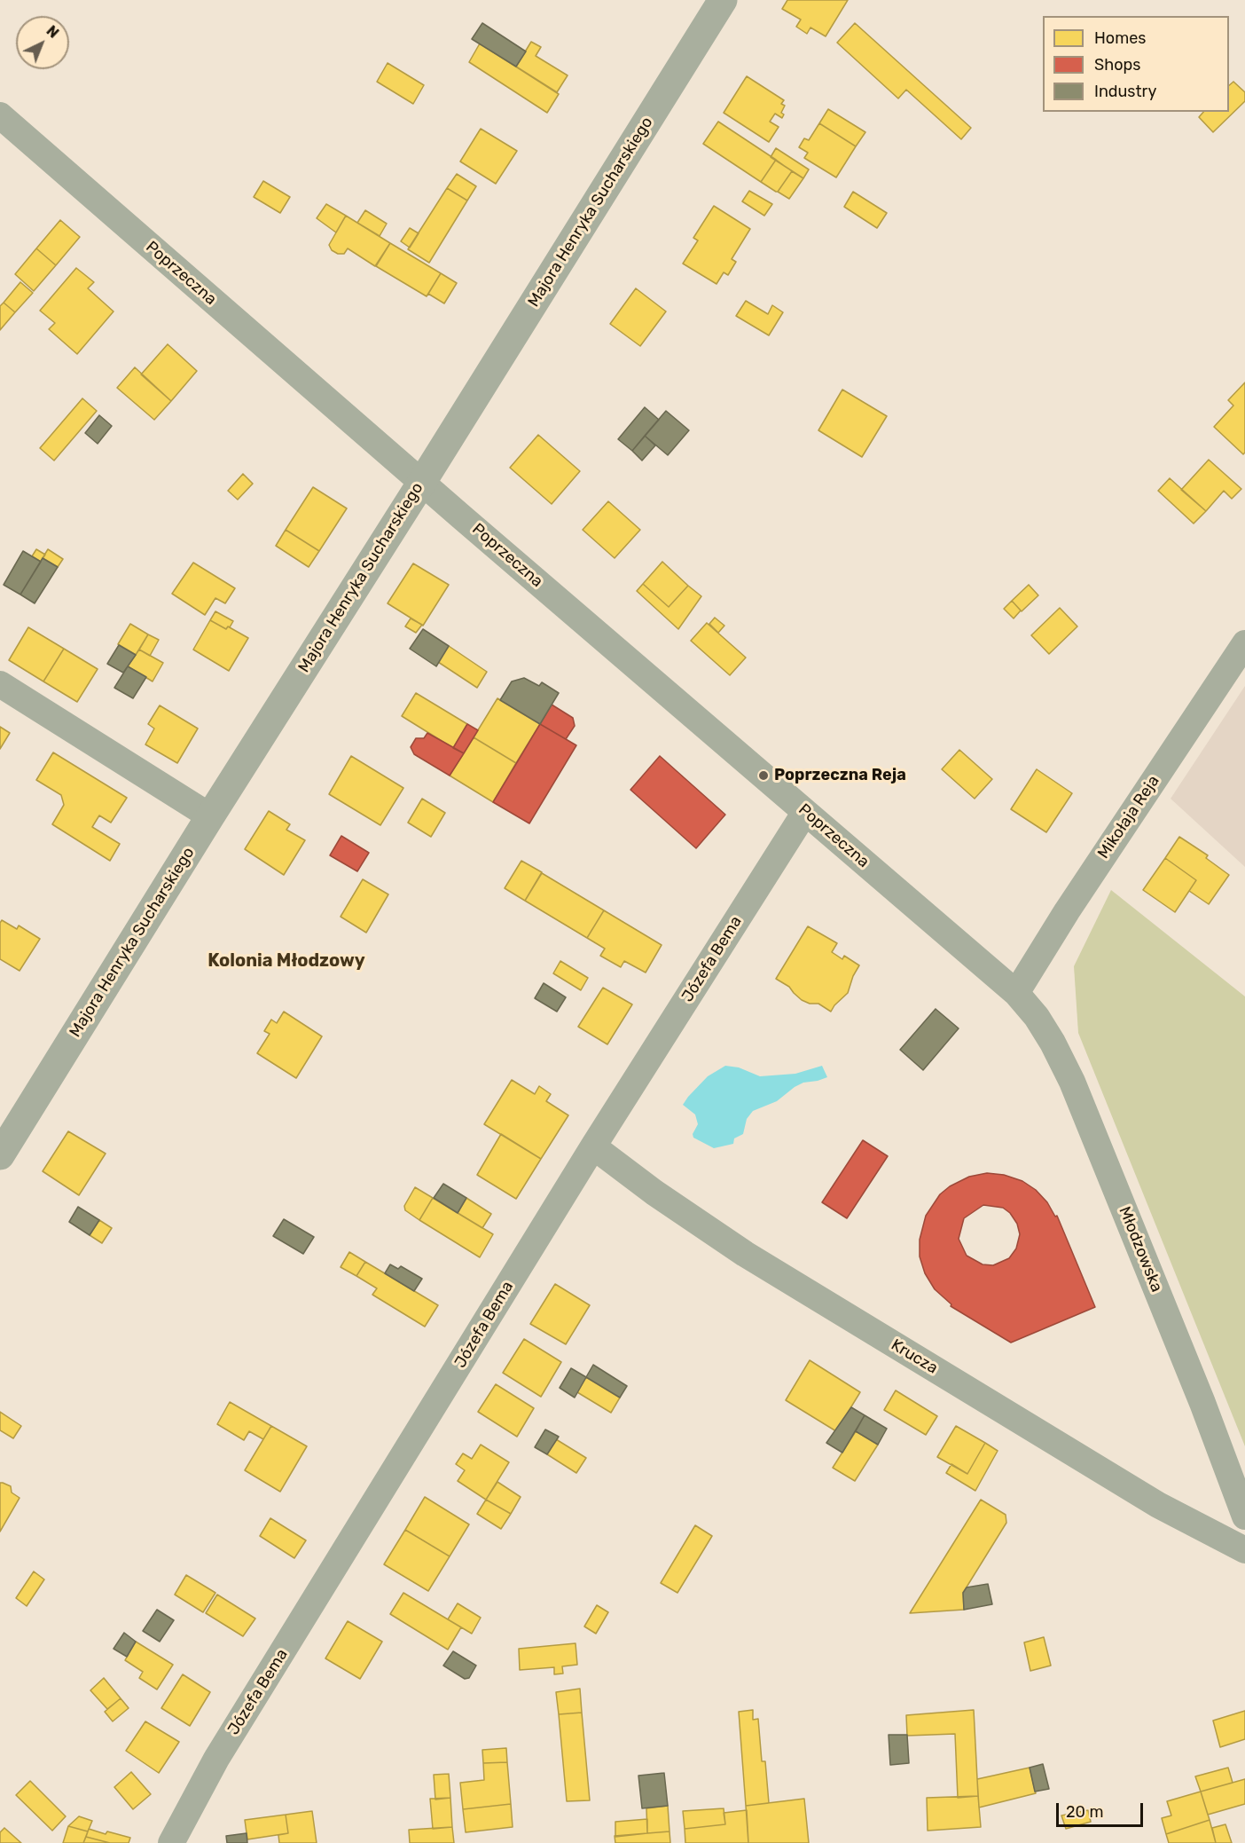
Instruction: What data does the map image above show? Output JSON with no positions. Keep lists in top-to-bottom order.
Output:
{
  "streets": {
    "street": [
      "Majora Henryka Sucharskiego",
      "Poprzeczna",
      "Mikołaja Reja",
      "Józefa Bema",
      "Młodzowska",
      "Krucza"
    ]
  },
  "crossings": [
    ["Majora Henryka Sucharskiego", "Poprzeczna"],
    ["Poprzeczna", "Mikołaja Reja"],
    ["Poprzeczna", "Józefa Bema"],
    ["Poprzeczna", "Młodzowska"],
    ["Mikołaja Reja", "Młodzowska"],
    ["Józefa Bema", "Krucza"]
  ],
  "districts": ["Kolonia Młodzowy"],
  "places": ["Poprzeczna Reja"],
  "legend": ["Homes", "Shops", "Industry"],
  "scale_bar": "20 m",
  "north": "top right"
}
